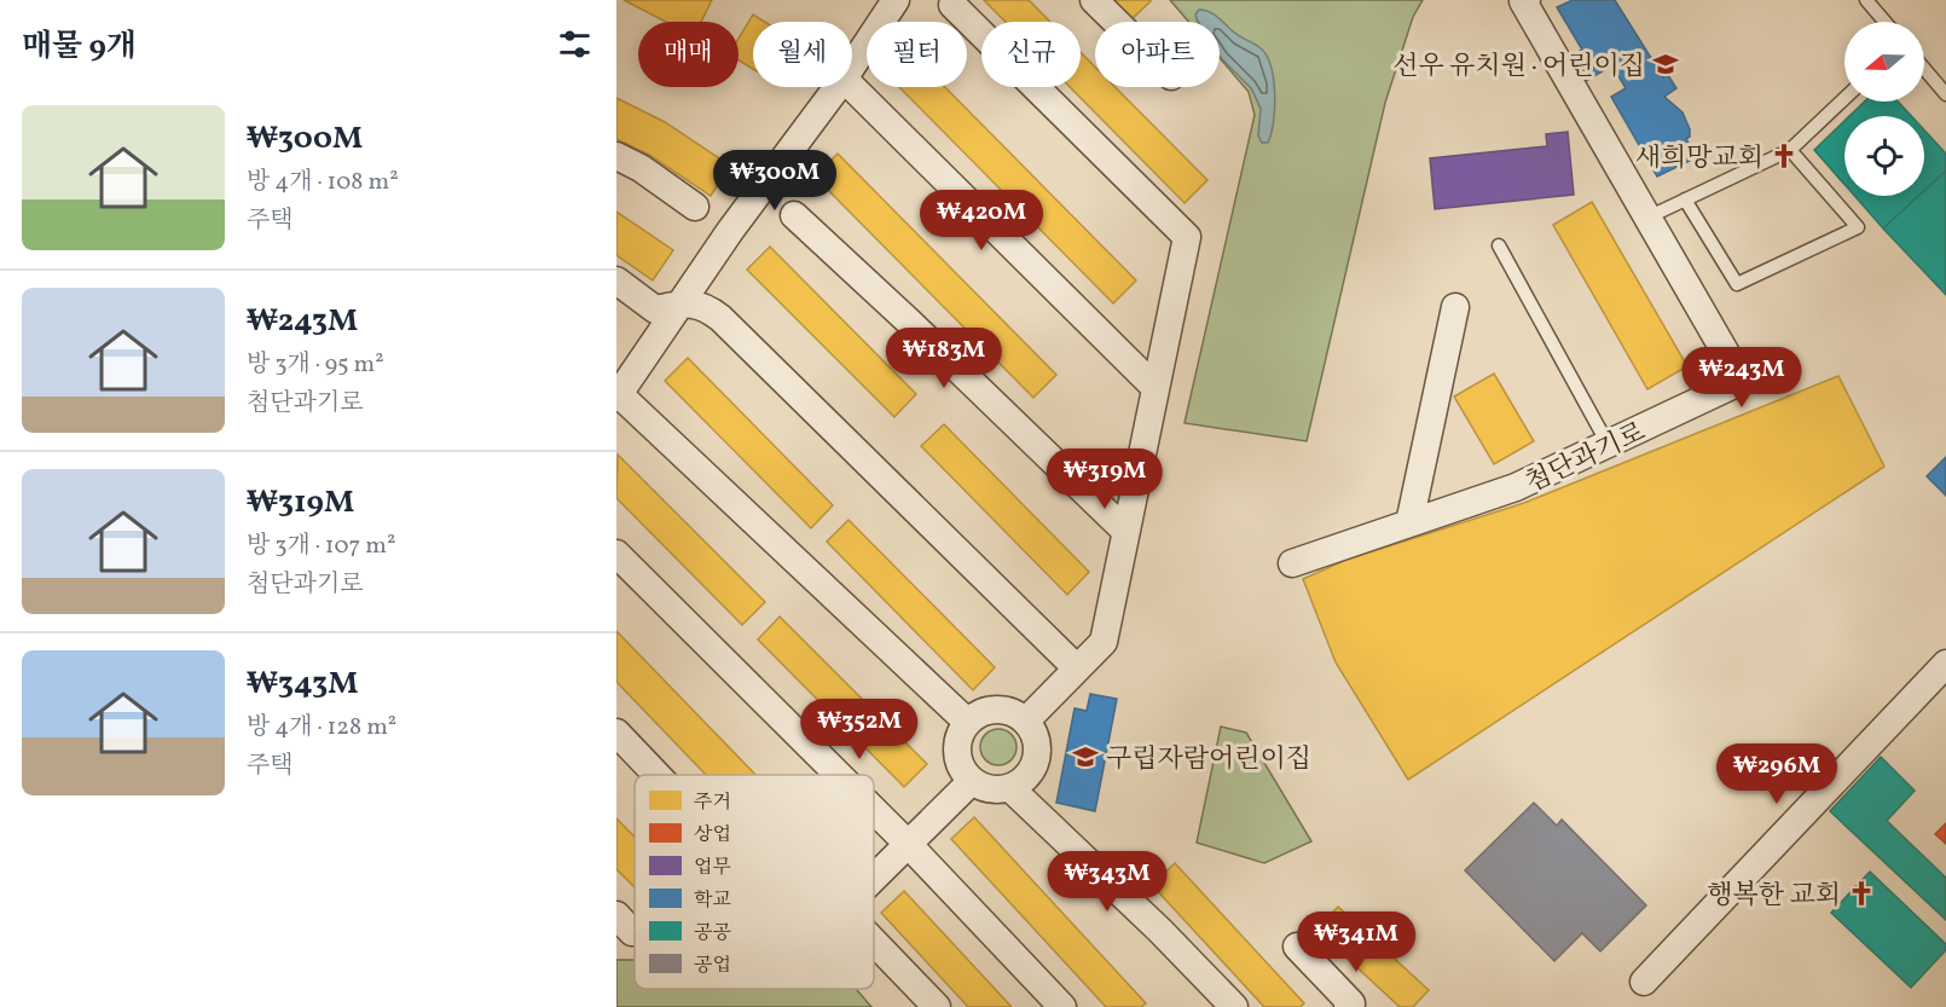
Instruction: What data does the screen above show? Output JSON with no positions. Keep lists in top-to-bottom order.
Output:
{
  "streets": {
    "street": ["첨단과기로"]
  },
  "places": {
    "school or university": ["선우 유치원 · 어린이집", "구립자람어린이집"],
    "church": ["새희망교회", "행복한 교회"]
  },
  "legend": [
    "주거",
    "상업",
    "업무",
    "학교",
    "공공",
    "공업"
  ],
  "north": "left",
  "page": {
    "heading": "매물 9개",
    "chip": [
      "매매",
      "월세",
      "필터",
      "신규",
      "아파트"
    ],
    "list": [
      {
        "name": "₩300M",
        "note": "방 4개 · 108 m² · 주택"
      },
      {
        "name": "₩243M",
        "note": "방 3개 · 95 m² · 첨단과기로"
      },
      {
        "name": "₩319M",
        "note": "방 3개 · 107 m² · 첨단과기로"
      },
      {
        "name": "₩343M",
        "note": "방 4개 · 128 m² · 주택"
      }
    ],
    "price": [
      "₩300M",
      "₩420M",
      "₩183M",
      "₩243M",
      "₩319M",
      "₩352M",
      "₩296M",
      "₩343M",
      "₩341M"
    ]
  }
}
